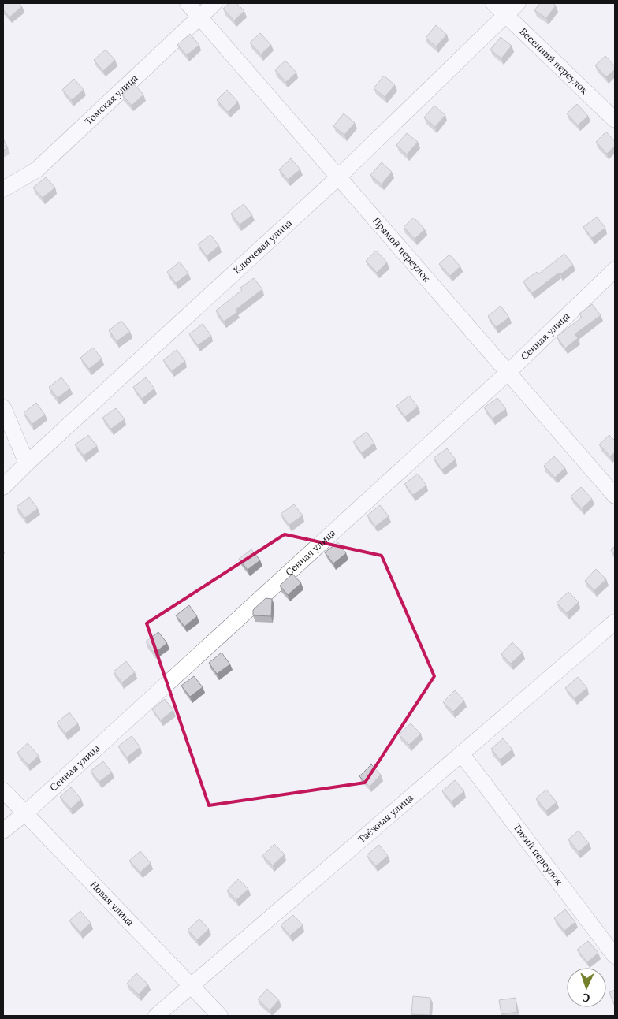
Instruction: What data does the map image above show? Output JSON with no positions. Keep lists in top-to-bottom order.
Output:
{
  "streets": {
    "street": [
      "Весенний переулок",
      "Томская улица",
      "Ключевая улица",
      "Прямой переулок",
      "Сенная улица",
      "Таёжная улица",
      "Тихий переулок",
      "Новая улица"
    ]
  },
  "crossings": [
    ["Весенний переулок", "Ключевая улица"],
    ["Томская улица", "Прямой переулок"],
    ["Ключевая улица", "Прямой переулок"],
    ["Прямой переулок", "Сенная улица"],
    ["Сенная улица", "Новая улица"],
    ["Таёжная улица", "Тихий переулок"],
    ["Таёжная улица", "Новая улица"]
  ],
  "north": "bottom"
}
